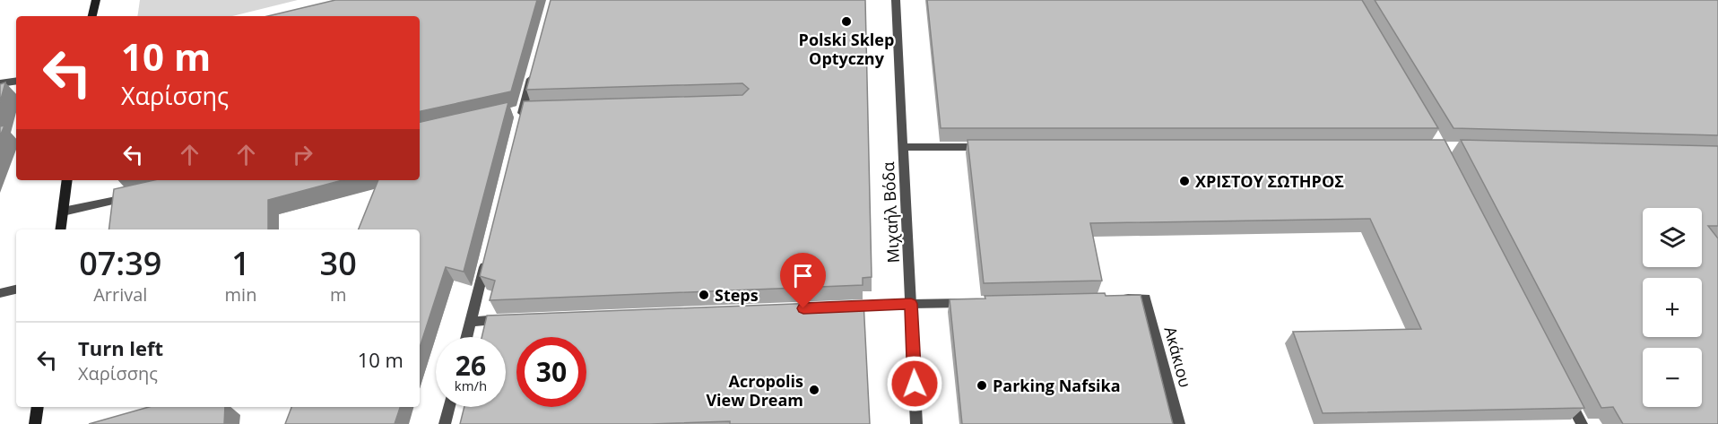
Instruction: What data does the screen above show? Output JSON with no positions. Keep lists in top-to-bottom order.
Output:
{
  "streets": {
    "street": ["Μιχαήλ Βόδα", "Ακάκιου"]
  },
  "places": [
    "Polski Sklep Optyczny",
    "ΧΡΙΣΤΟΥ ΣΩΤΗΡΟΣ",
    "Steps",
    "Parking Nafsika",
    "Acropolis View Dream"
  ],
  "page": {
    "turn": ["10 m", "Χαρίσσης"],
    "map_buttons": ["+", "−"],
    "eta": [
      "07:39",
      "Arrival",
      "1",
      "min",
      "30",
      "m"
    ],
    "list": [
      {
        "name": "Turn left",
        "note": "Χαρίσσης",
        "value": "10 m"
      }
    ],
    "speed": "26 km/h",
    "limit": "30"
  }
}
